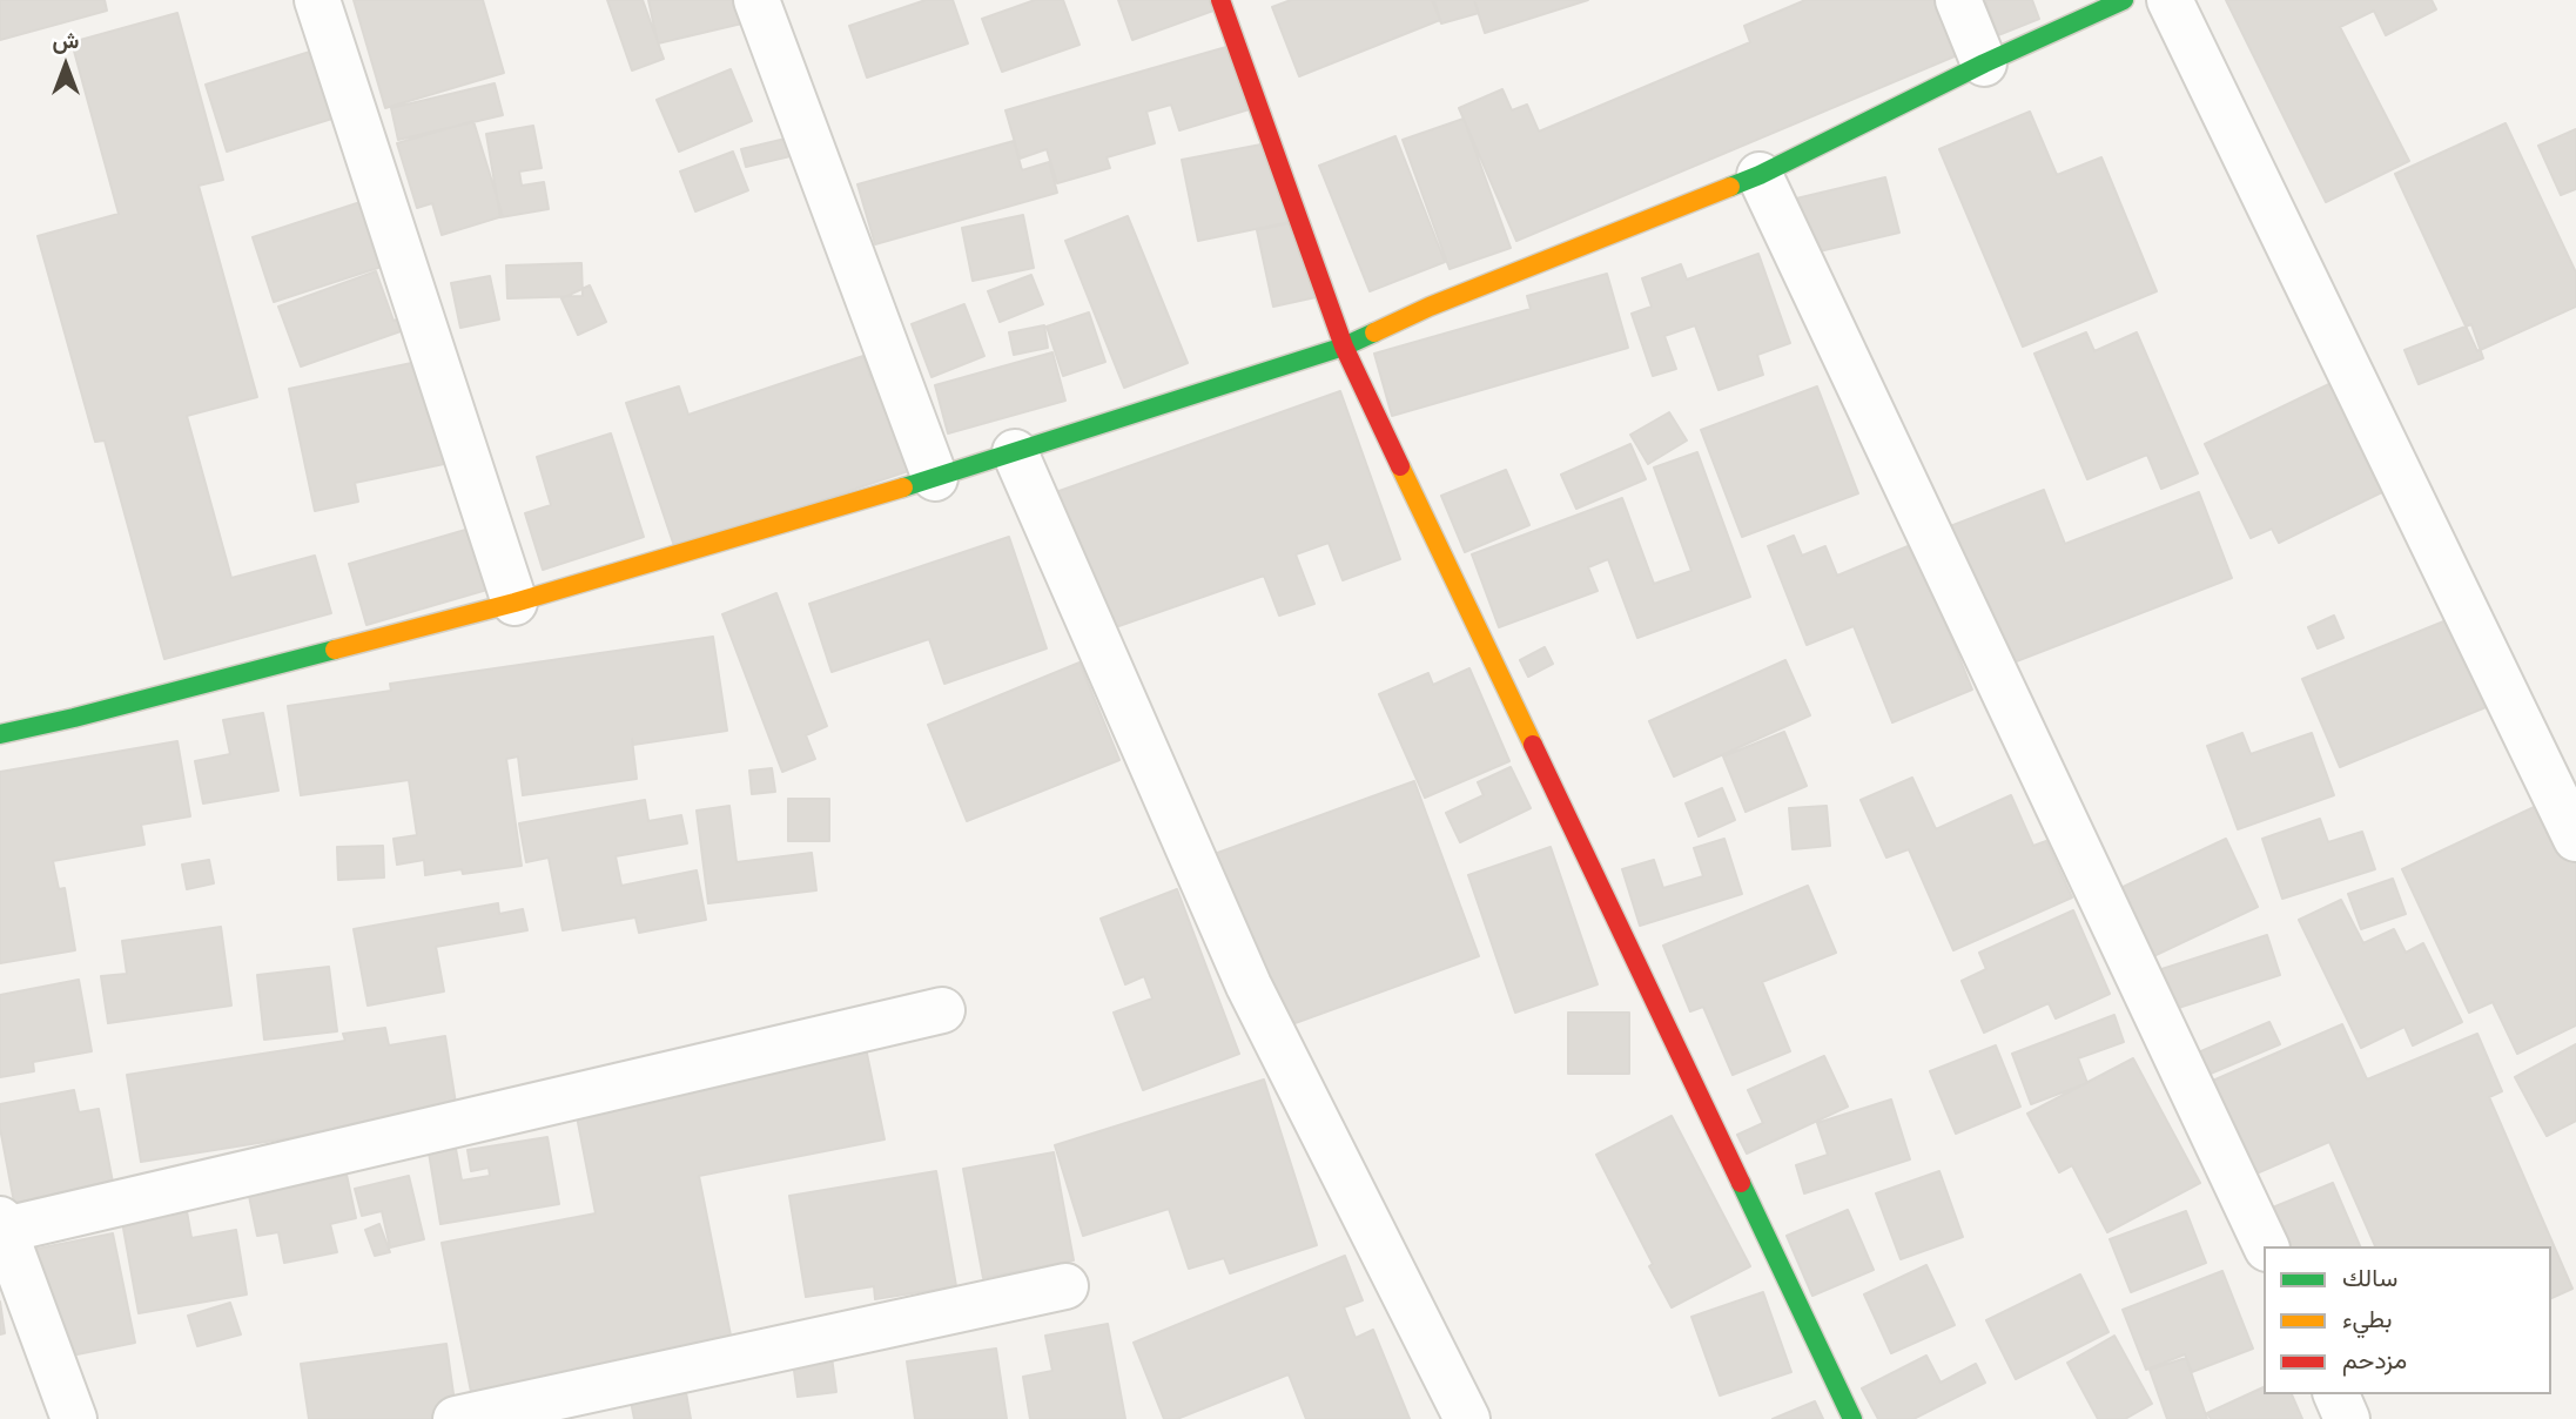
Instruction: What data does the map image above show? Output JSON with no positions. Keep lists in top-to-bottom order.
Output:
{
  "legend": ["سالك", "بطيء", "مزدحم"],
  "north": "top"
}
